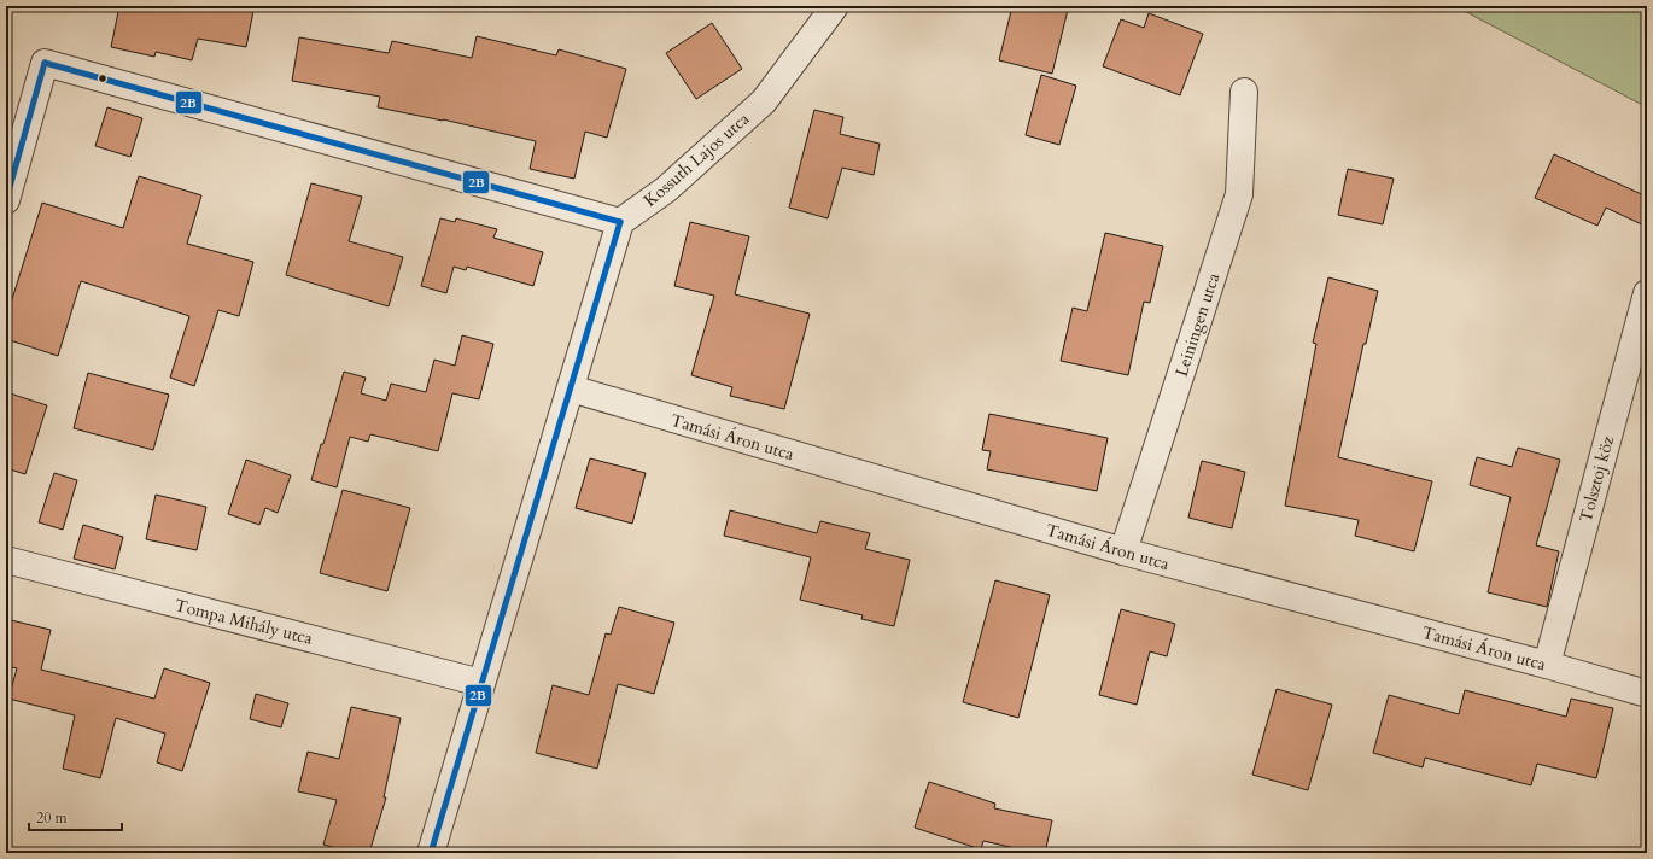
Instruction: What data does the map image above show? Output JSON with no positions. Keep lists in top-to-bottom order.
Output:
{
  "streets": {
    "street": [
      "Kossuth Lajos utca",
      "Leiningen utca",
      "Tamási Áron utca",
      "Tolsztoj köz",
      "Tompa Mihály utca"
    ]
  },
  "crossings": [
    ["Leiningen utca", "Tamási Áron utca"],
    ["Tamási Áron utca", "Tolsztoj köz"]
  ],
  "lines": ["transit line 2B"],
  "scale_bar": "20 m"
}
